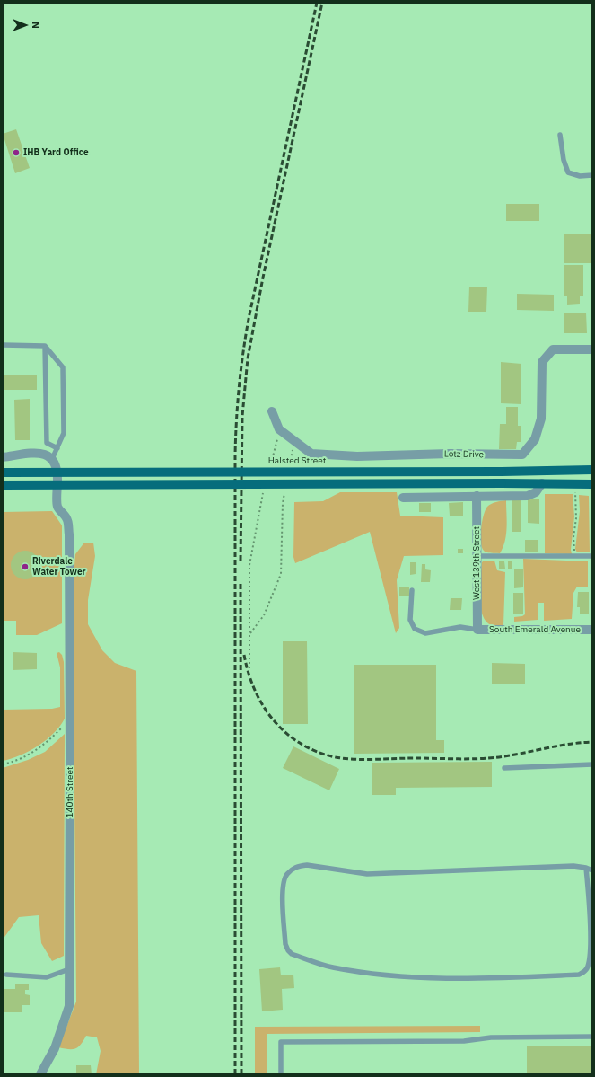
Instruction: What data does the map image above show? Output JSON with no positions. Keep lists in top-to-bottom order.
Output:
{
  "streets": {
    "main road": ["Halsted Street"],
    "street": [
      "Lotz Drive",
      "West 139th Street",
      "South Emerald Avenue",
      "140th Street"
    ]
  },
  "crossings": [
    ["West 139th Street", "South Emerald Avenue"]
  ],
  "places": ["IHB Yard Office", "Riverdale Water Tower"],
  "north": "right"
}
